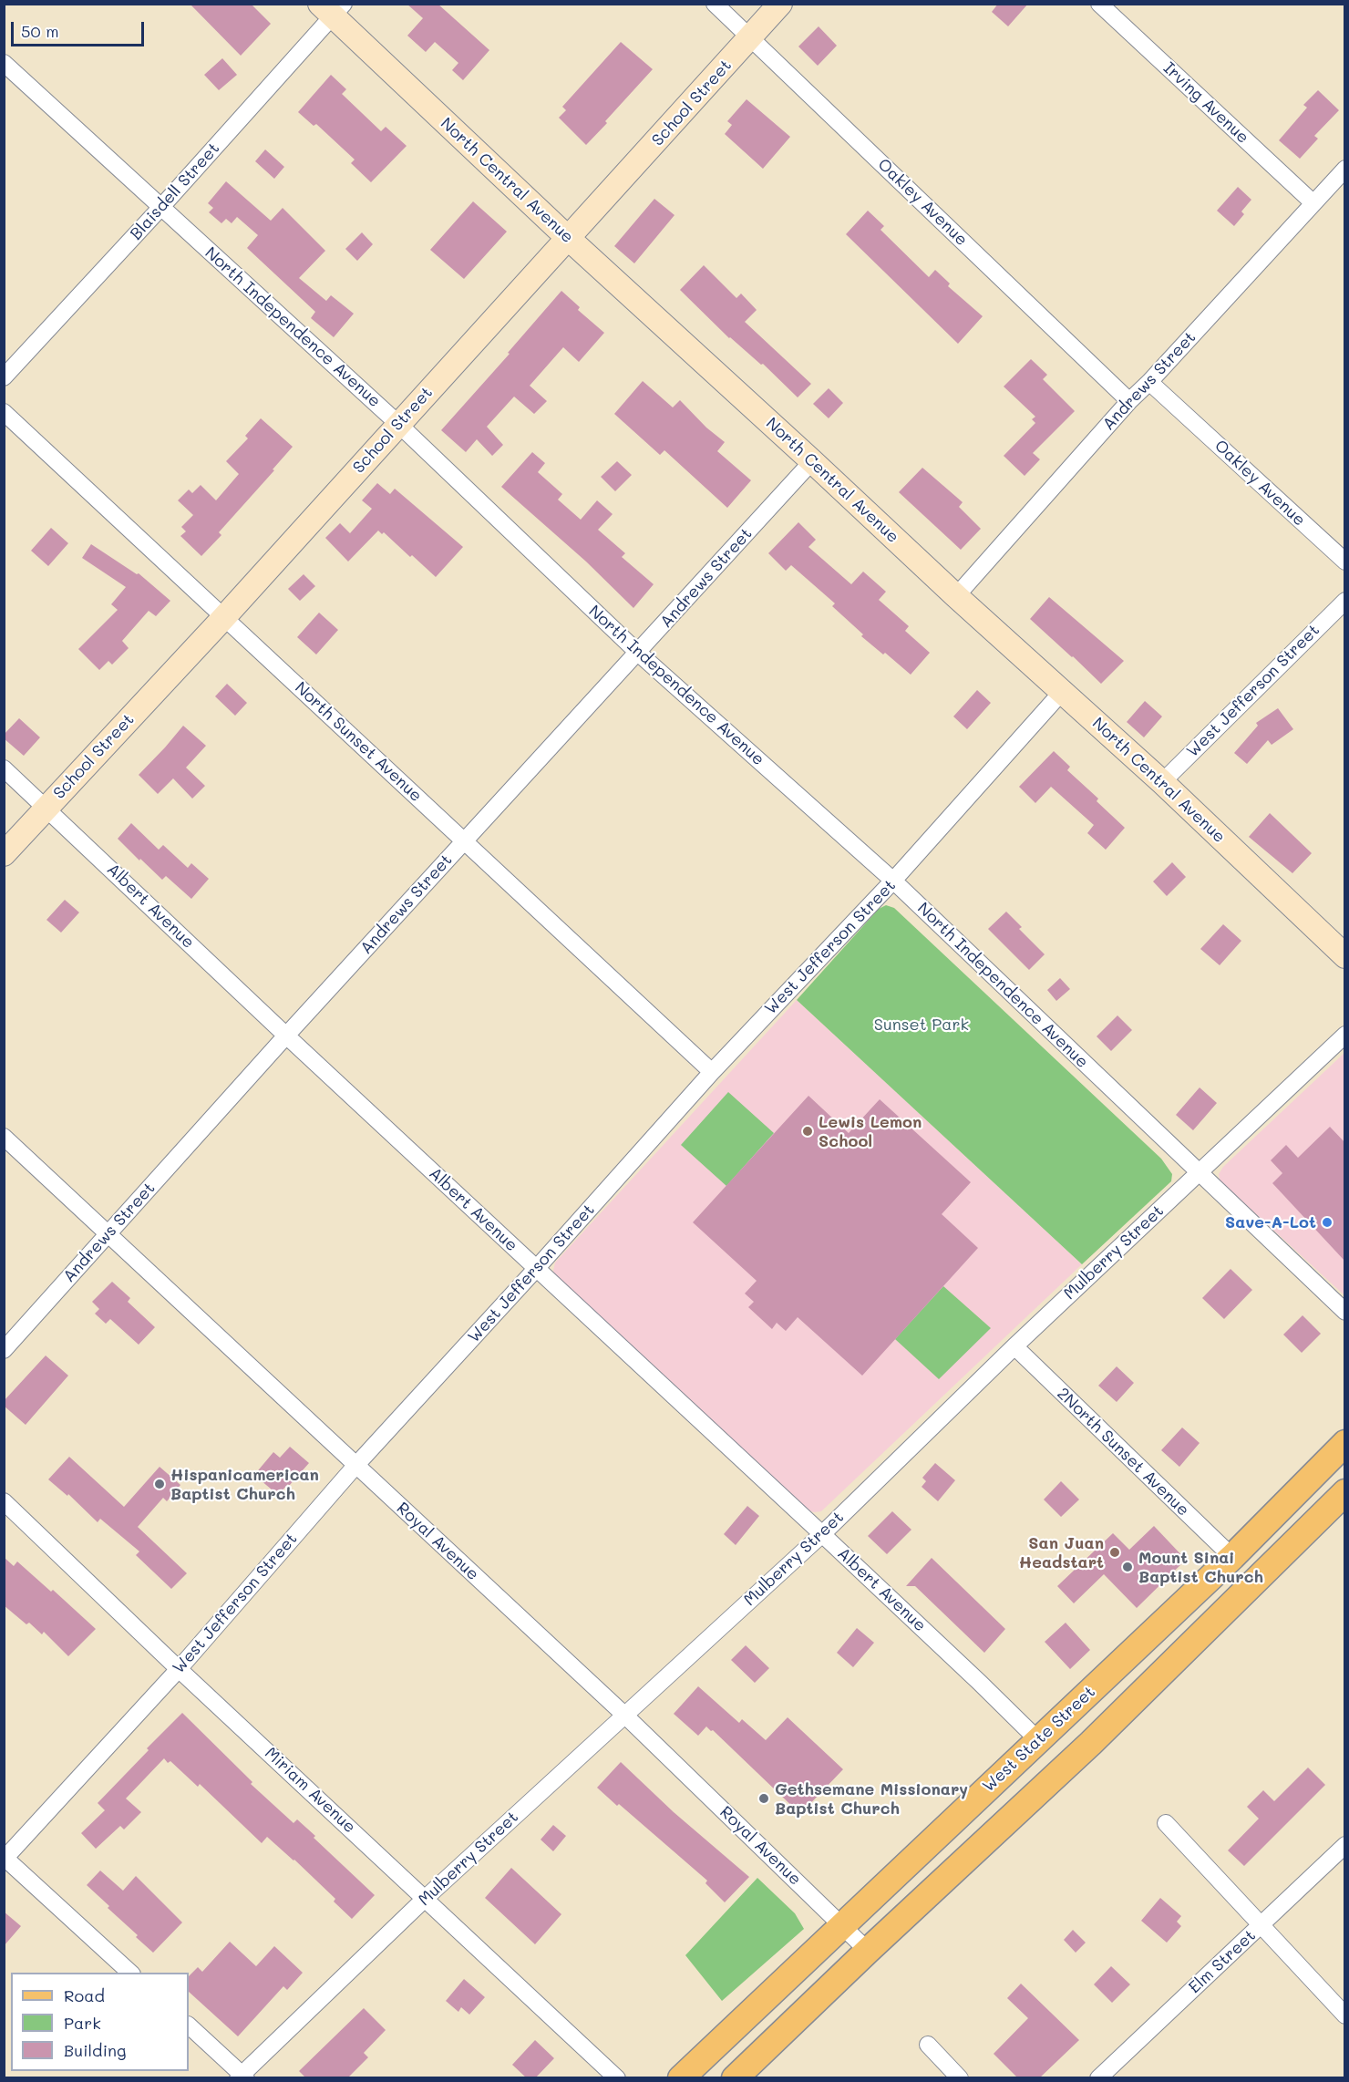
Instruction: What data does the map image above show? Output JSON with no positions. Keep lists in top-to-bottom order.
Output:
{
  "streets": {
    "main road": ["School Street", "North Central Avenue", "West State Street"],
    "street": [
      "Irving Avenue",
      "Blaisdell Street",
      "Oakley Avenue",
      "North Independence Avenue",
      "Andrews Street",
      "West Jefferson Street",
      "North Sunset Avenue",
      "Albert Avenue",
      "Mulberry Street",
      "2North Sunset Avenue",
      "Royal Avenue",
      "Miriam Avenue",
      "Elm Street"
    ]
  },
  "crossings": [
    ["School Street", "North Central Avenue"],
    ["School Street", "Oakley Avenue"],
    ["School Street", "North Independence Avenue"],
    ["School Street", "North Sunset Avenue"],
    ["School Street", "Albert Avenue"],
    ["Irving Avenue", "Andrews Street"],
    ["North Central Avenue", "Blaisdell Street"],
    ["North Central Avenue", "Andrews Street"],
    ["North Central Avenue", "West Jefferson Street"],
    ["Blaisdell Street", "North Independence Avenue"],
    ["Oakley Avenue", "Andrews Street"],
    ["North Independence Avenue", "Andrews Street"],
    ["North Independence Avenue", "West Jefferson Street"],
    ["North Independence Avenue", "Mulberry Street"],
    ["Andrews Street", "North Sunset Avenue"],
    ["Andrews Street", "Albert Avenue"],
    ["Andrews Street", "Royal Avenue"],
    ["West Jefferson Street", "North Sunset Avenue"],
    ["West Jefferson Street", "Albert Avenue"],
    ["West Jefferson Street", "Royal Avenue"],
    ["West Jefferson Street", "Miriam Avenue"],
    ["Albert Avenue", "Mulberry Street"],
    ["Albert Avenue", "West State Street"],
    ["Mulberry Street", "2North Sunset Avenue"],
    ["Mulberry Street", "Royal Avenue"],
    ["Mulberry Street", "Miriam Avenue"],
    ["2North Sunset Avenue", "West State Street"],
    ["Royal Avenue", "West State Street"]
  ],
  "parks": ["Sunset Park"],
  "places": [
    "Lewis Lemon School",
    "Save-A-Lot",
    "Hispanicamerican Baptist Church",
    "San Juan Headstart",
    "Mount Sinai Baptist Church",
    "Gethsemane Missionary Baptist Church"
  ],
  "legend": ["Road", "Park", "Building"],
  "scale_bar": "50 m"
}
